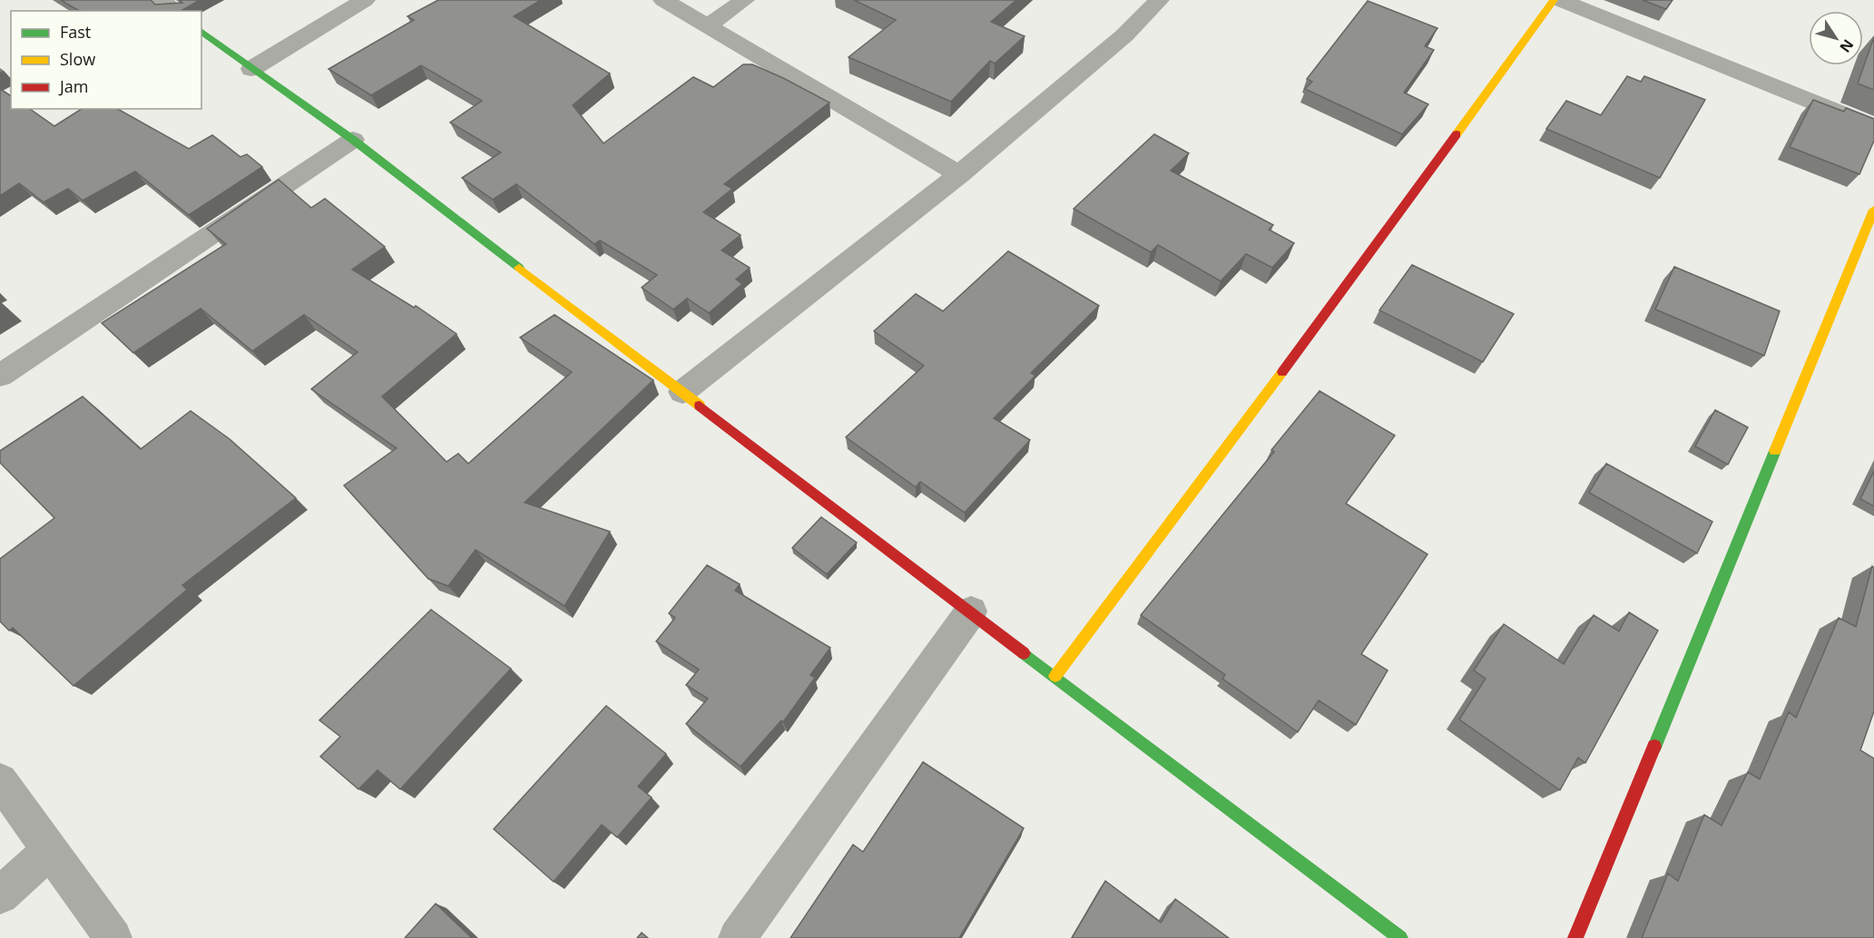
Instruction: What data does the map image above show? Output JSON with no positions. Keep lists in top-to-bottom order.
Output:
{
  "legend": ["Fast", "Slow", "Jam"],
  "north": "bottom right"
}
